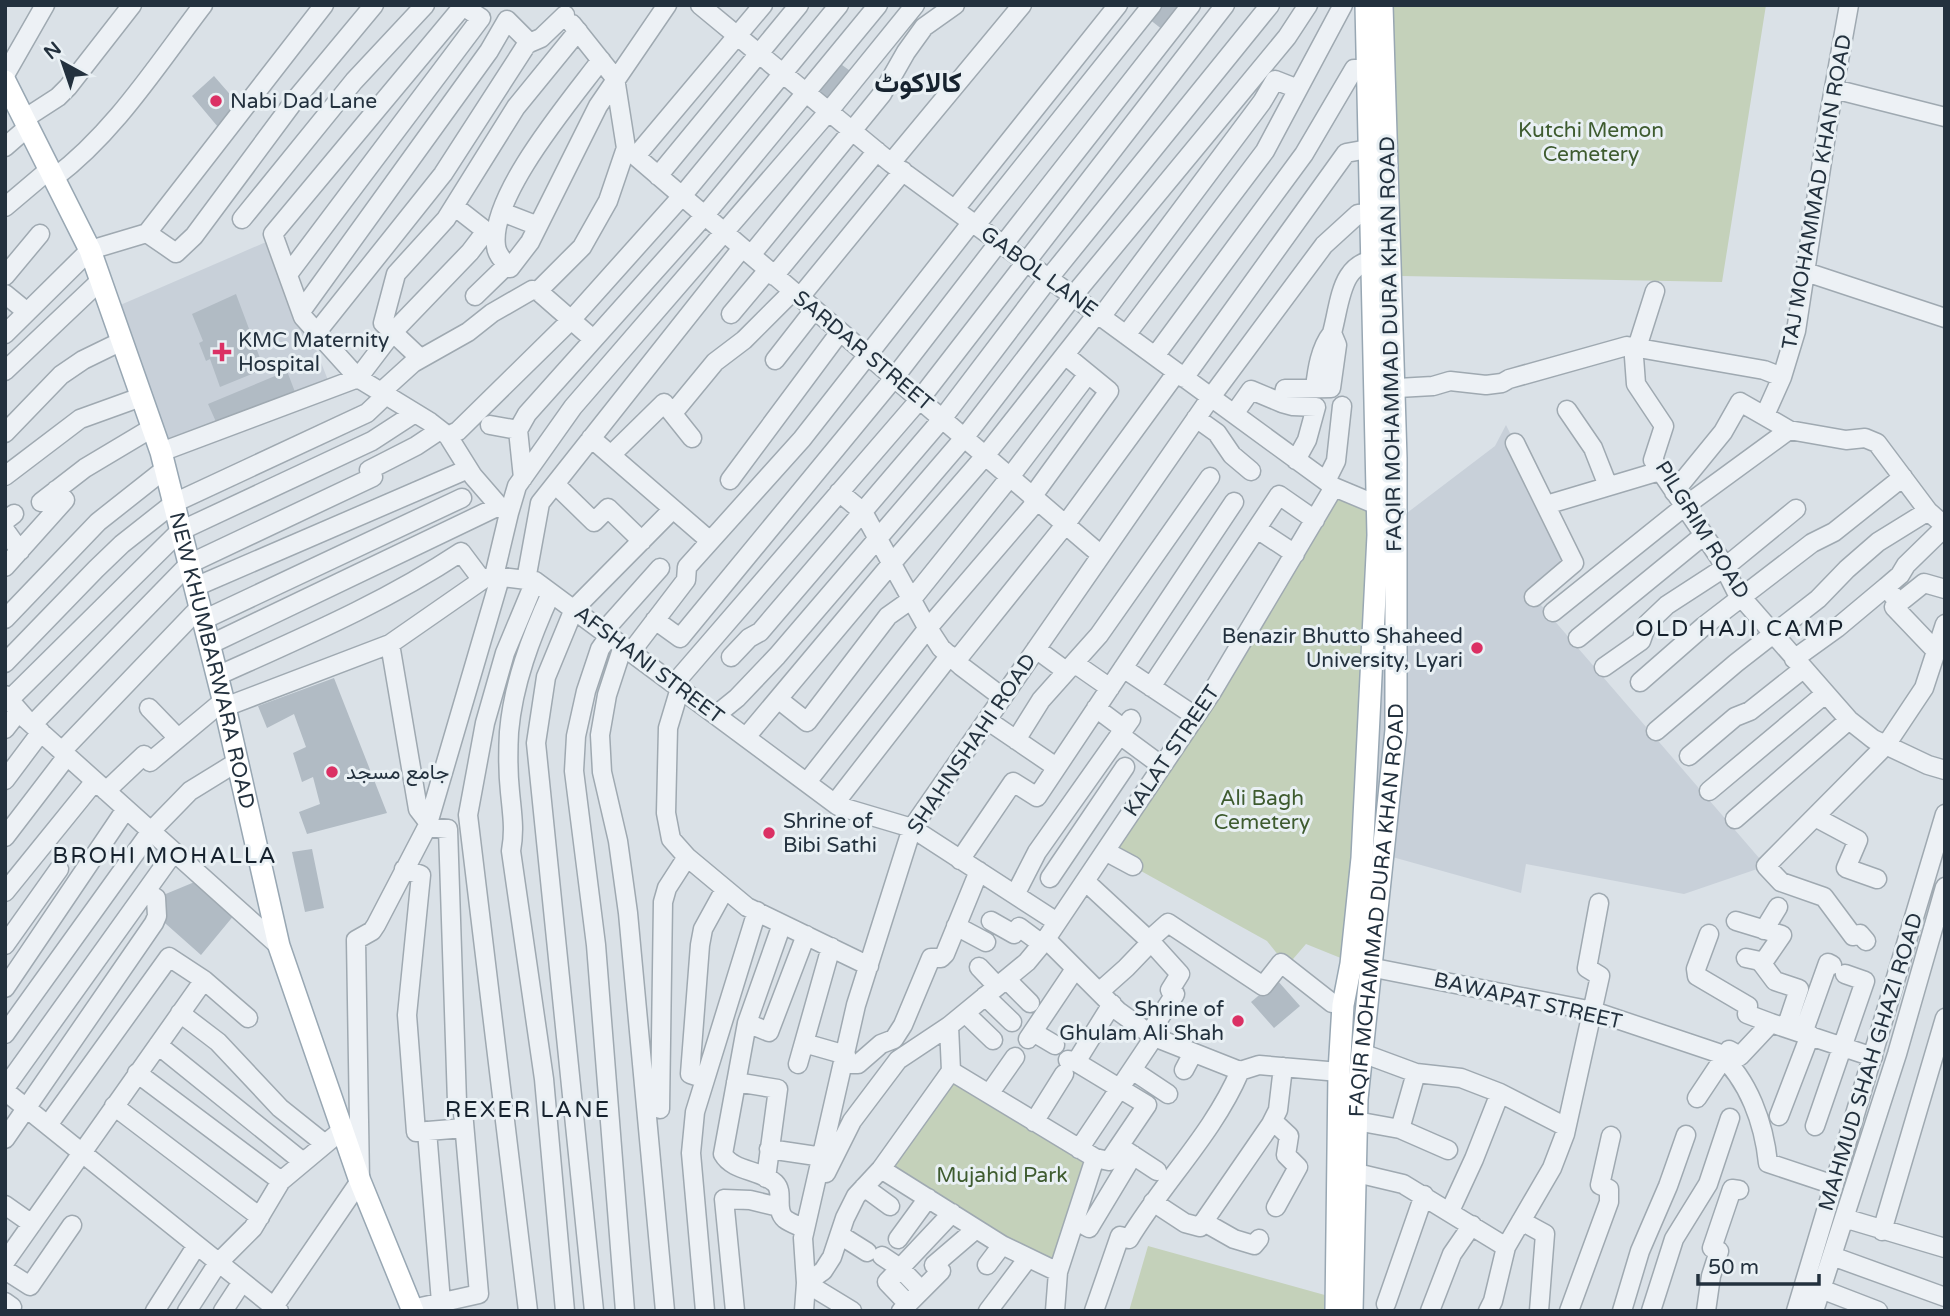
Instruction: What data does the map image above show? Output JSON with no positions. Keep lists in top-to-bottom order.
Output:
{
  "streets": {
    "main road": ["FAQIR MOHAMMAD DURA KHAN ROAD", "NEW KHUMBARWARA ROAD"],
    "street": [
      "TAJ MOHAMMAD KHAN ROAD",
      "GABOL LANE",
      "SARDAR STREET",
      "PILGRIM ROAD",
      "AFSHANI STREET",
      "SHAHNSHAHI ROAD",
      "KALAT STREET",
      "BAWAPAT STREET",
      "MAHMUD SHAH GHAZI ROAD"
    ]
  },
  "crossings": [
    ["GABOL LANE", "FAQIR MOHAMMAD DURA KHAN ROAD"],
    ["GABOL LANE", "SHAHNSHAHI ROAD"],
    ["GABOL LANE", "KALAT STREET"],
    ["FAQIR MOHAMMAD DURA KHAN ROAD", "SHAHNSHAHI ROAD"],
    ["FAQIR MOHAMMAD DURA KHAN ROAD", "BAWAPAT STREET"],
    ["SARDAR STREET", "SHAHNSHAHI ROAD"],
    ["AFSHANI STREET", "SHAHNSHAHI ROAD"],
    ["AFSHANI STREET", "KALAT STREET"],
    ["SHAHNSHAHI ROAD", "KALAT STREET"]
  ],
  "districts": [
    "کالاکوٹ",
    "OLD HAJI CAMP",
    "BROHI MOHALLA",
    "REXER LANE"
  ],
  "parks": ["Kutchi Memon Cemetery", "Ali Bagh Cemetery", "Mujahid Park"],
  "places": {
    "other": [
      "Nabi Dad Lane",
      "Benazir Bhutto Shaheed University, Lyari",
      "جامع مسجد",
      "Shrine of Bibi Sathi",
      "Shrine of Ghulam Ali Shah"
    ],
    "health": ["KMC Maternity Hospital"]
  },
  "scale_bar": "50 m",
  "north": "top left"
}
